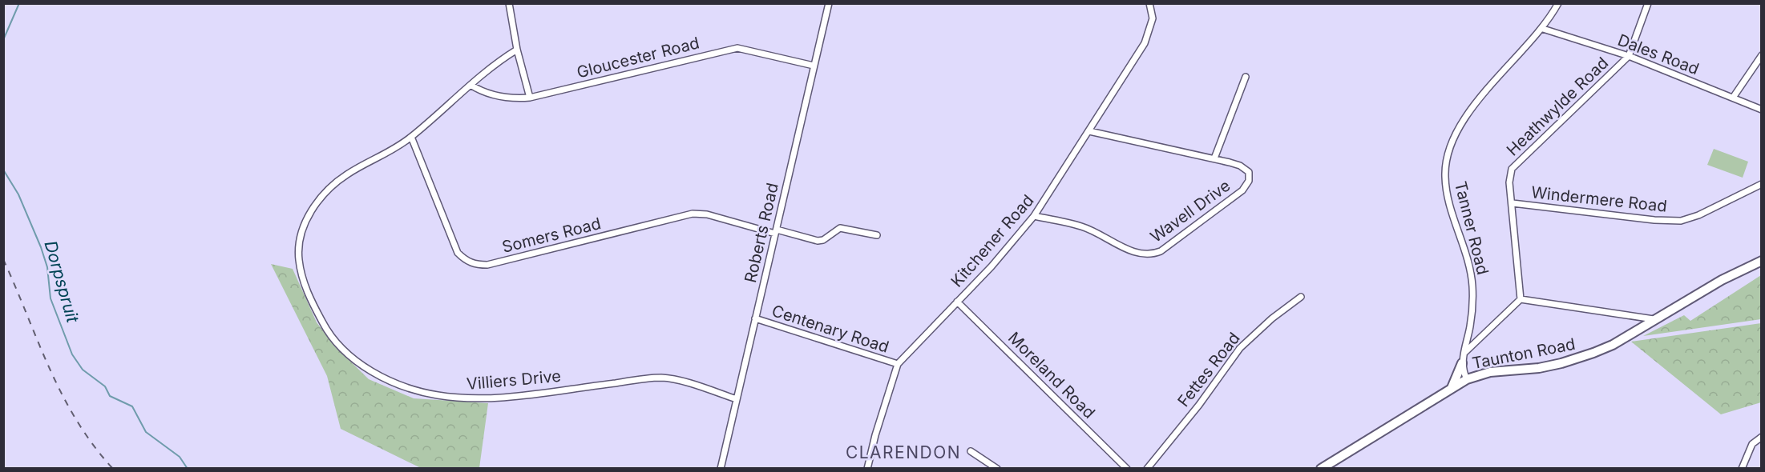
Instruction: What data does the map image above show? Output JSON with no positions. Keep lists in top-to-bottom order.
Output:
{
  "streets": {
    "street": [
      "Dales Road",
      "Gloucester Road",
      "Heathwylde Road",
      "Windermere Road",
      "Wavell Drive",
      "Tanner Road",
      "Roberts Road",
      "Somers Road",
      "Kitchener Road",
      "Centenary Road",
      "Taunton Road",
      "Fettes Road",
      "Moreland Road",
      "Villiers Drive"
    ]
  },
  "crossings": [
    ["Dales Road", "Heathwylde Road"],
    ["Dales Road", "Tanner Road"],
    ["Gloucester Road", "Roberts Road"],
    ["Gloucester Road", "Villiers Drive"],
    ["Heathwylde Road", "Windermere Road"],
    ["Wavell Drive", "Kitchener Road"],
    ["Tanner Road", "Taunton Road"],
    ["Roberts Road", "Somers Road"],
    ["Roberts Road", "Centenary Road"],
    ["Roberts Road", "Villiers Drive"],
    ["Somers Road", "Villiers Drive"],
    ["Kitchener Road", "Centenary Road"],
    ["Kitchener Road", "Moreland Road"]
  ],
  "districts": ["CLARENDON"],
  "water": ["Dorpspruit"]
}
